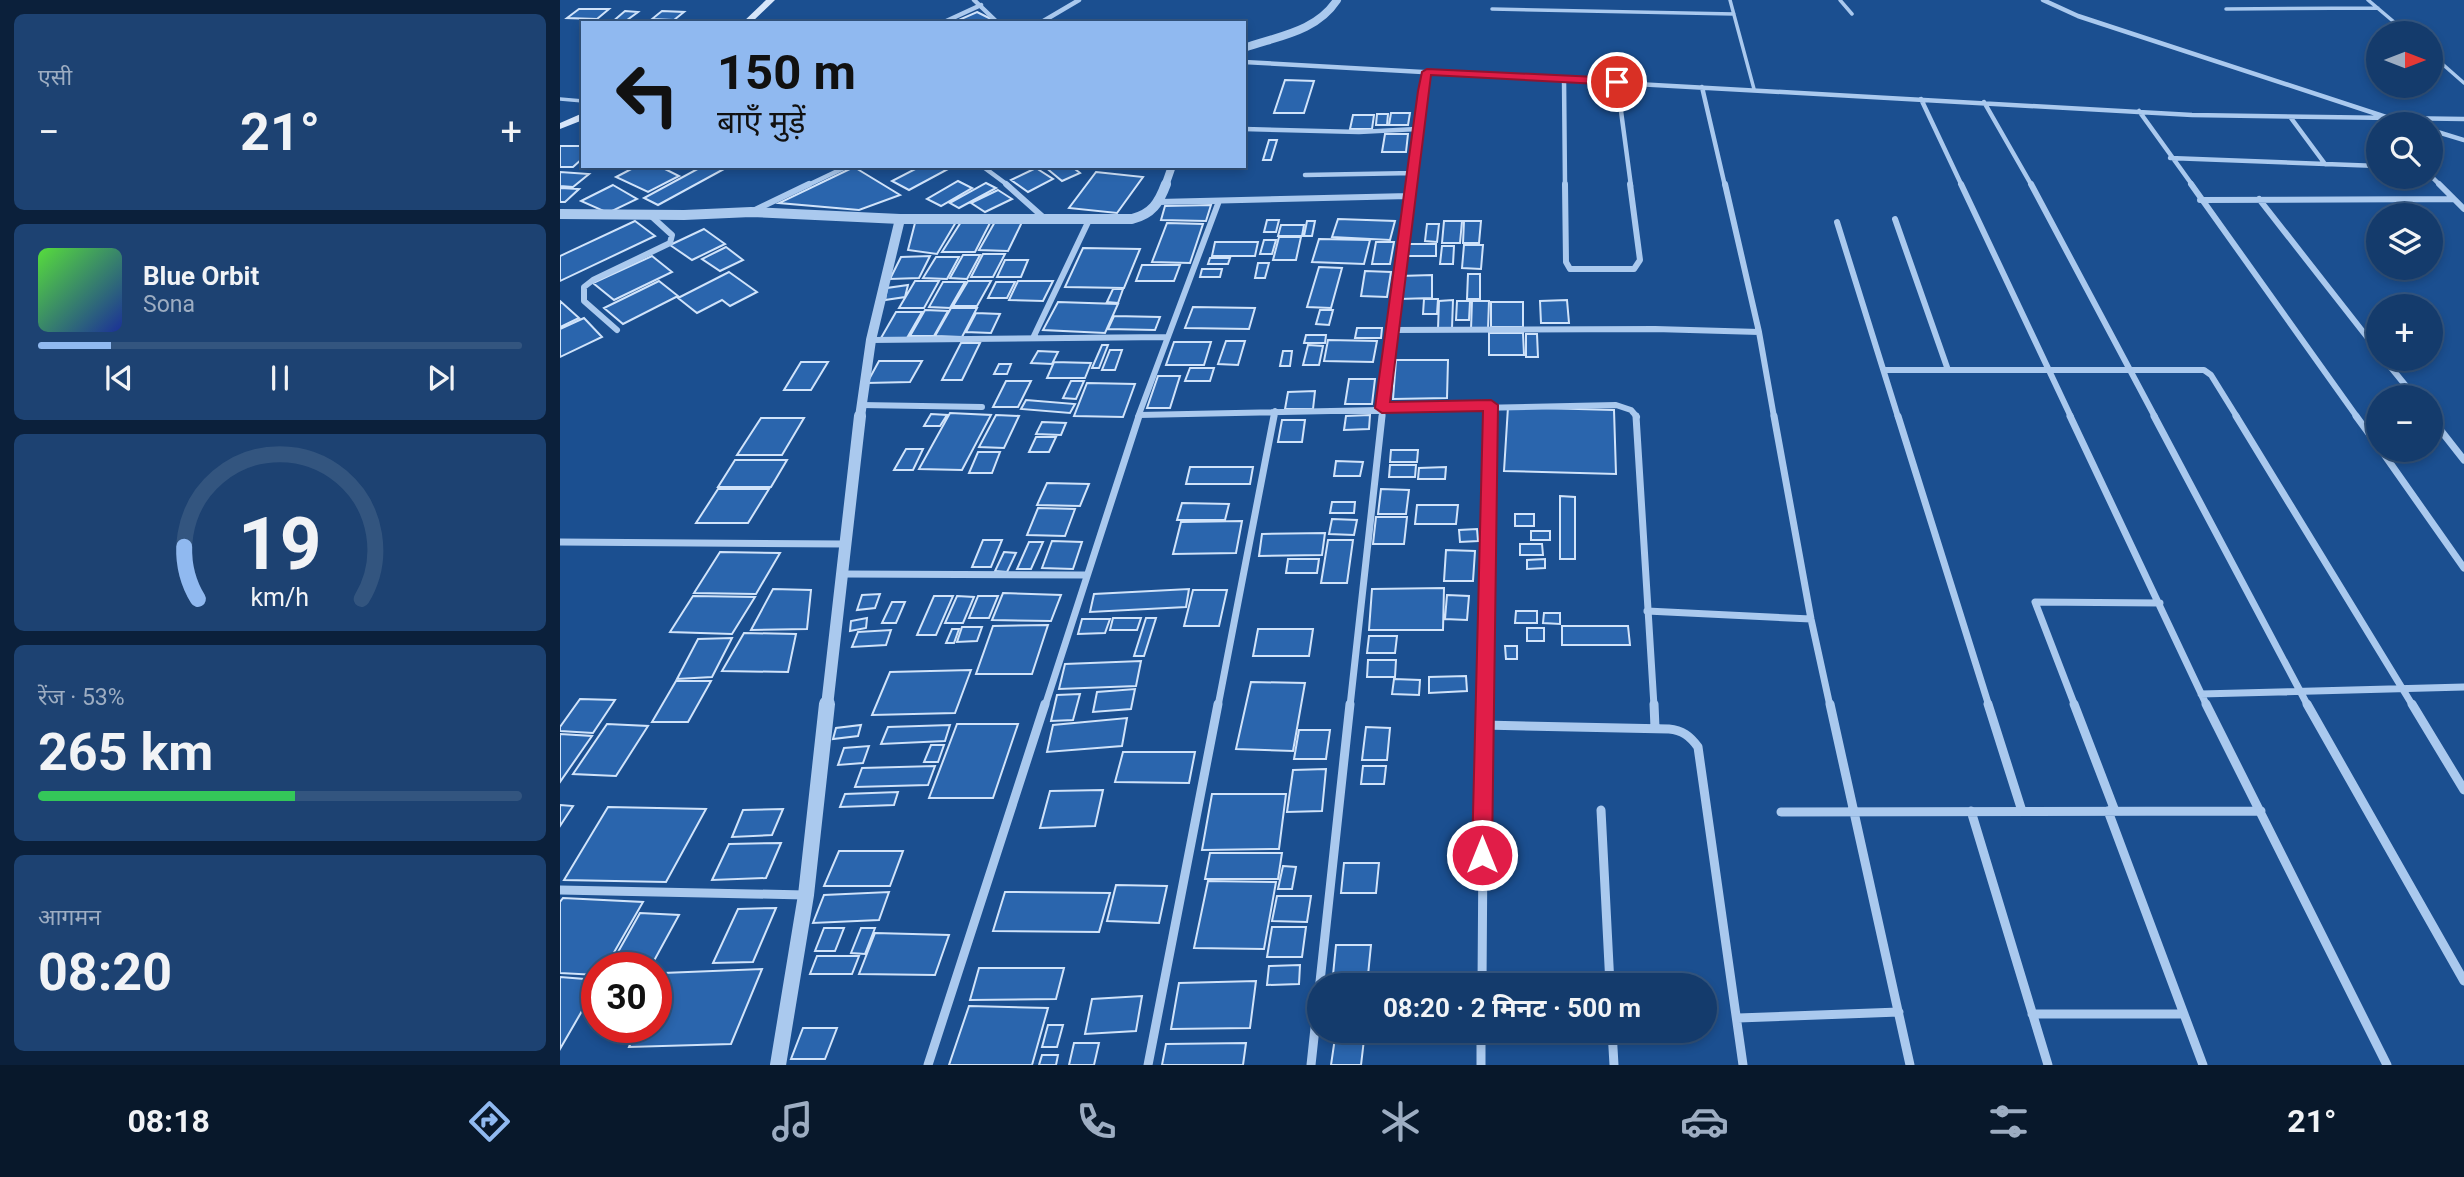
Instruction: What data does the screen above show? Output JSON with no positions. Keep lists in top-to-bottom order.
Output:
{
  "north": "right",
  "page": {
    "tile": [
      "एसी",
      ["रेंज · 53%", "265 km"],
      ["आगमन", "08:20"]
    ],
    "map_buttons": ["+", "−"],
    "turn": ["150 m", "बाएँ मुड़ें"],
    "heat": ["−", "21°", "+"],
    "song": ["Blue Orbit", "Sona"],
    "limit": "30",
    "trip": "08:20 · 2 मिनट · 500 m",
    "tabs": ["08:18", "21°"],
    "gauge": ["19", "km/h"]
  }
}
